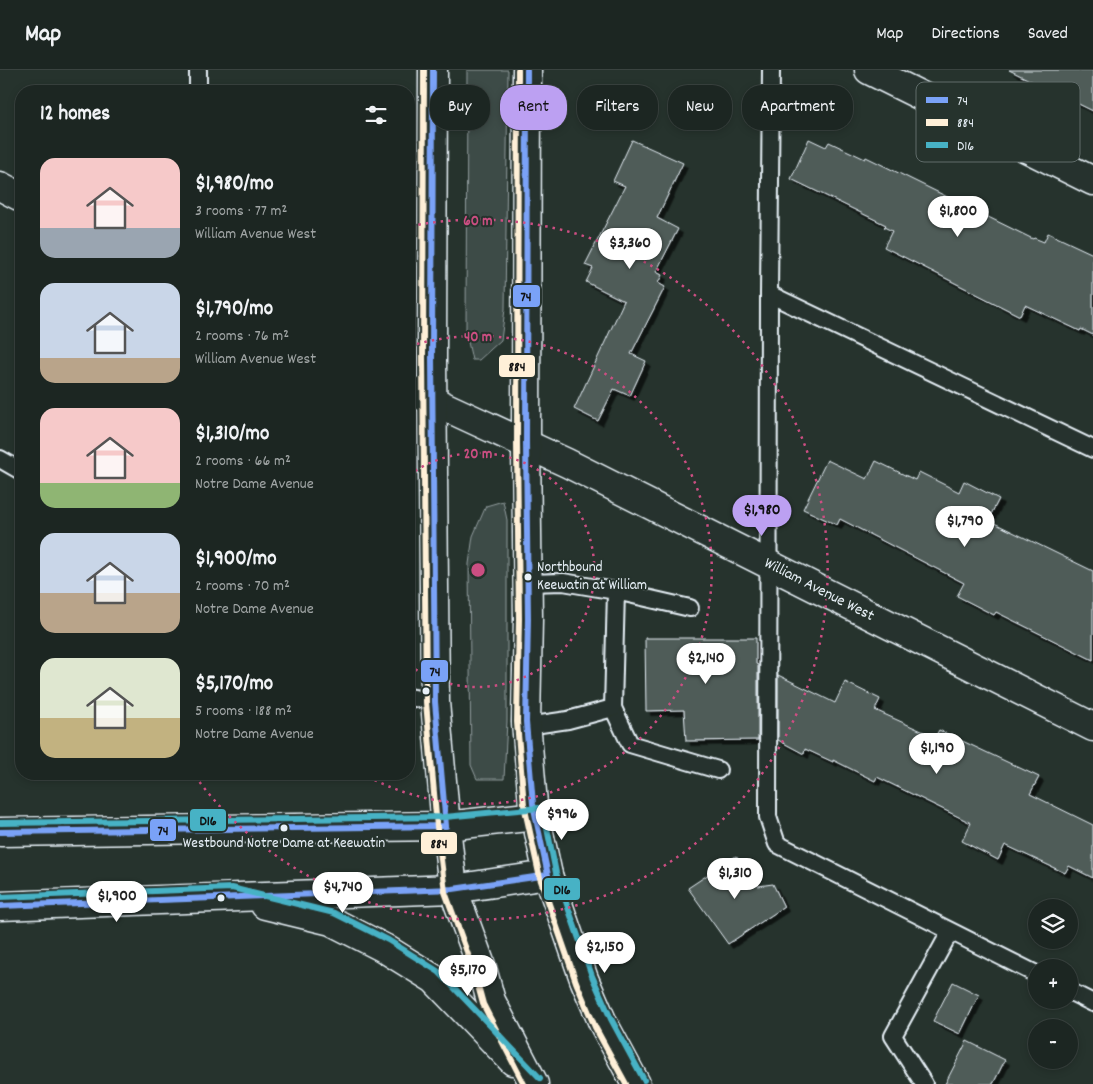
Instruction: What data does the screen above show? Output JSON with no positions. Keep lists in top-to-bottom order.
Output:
{
  "streets": {
    "main road": ["William Avenue West"]
  },
  "places": ["Northbound Keewatin at William", "Westbound Notre Dame at Keewatin"],
  "lines": ["transit line 74", "transit line 884", "transit line D16"],
  "legend": ["74", "884", "D16"],
  "page": {
    "header": "Map",
    "nav": ["Map", "Directions", "Saved"],
    "chip": [
      "Buy",
      "Rent",
      "Filters",
      "New",
      "Apartment"
    ],
    "heading": "12 homes",
    "list": [
      {
        "name": "$1,980/mo",
        "note": "3 rooms · 77 m² · William Avenue West"
      },
      {
        "name": "$1,790/mo",
        "note": "2 rooms · 76 m² · William Avenue West"
      },
      {
        "name": "$1,310/mo",
        "note": "2 rooms · 66 m² · Notre Dame Avenue"
      },
      {
        "name": "$1,900/mo",
        "note": "2 rooms · 70 m² · Notre Dame Avenue"
      },
      {
        "name": "$5,170/mo",
        "note": "5 rooms · 188 m² · Notre Dame Avenue"
      }
    ],
    "price": [
      "$1,800",
      "$3,360",
      "$1,980",
      "$1,790",
      "$2,140",
      "$1,190",
      "$996",
      "$1,310",
      "$4,740",
      "$1,900",
      "$2,150",
      "$5,170"
    ],
    "map_buttons": ["+", "−"]
  },
  "rings": ["60 m", "40 m", "20 m"]
}
